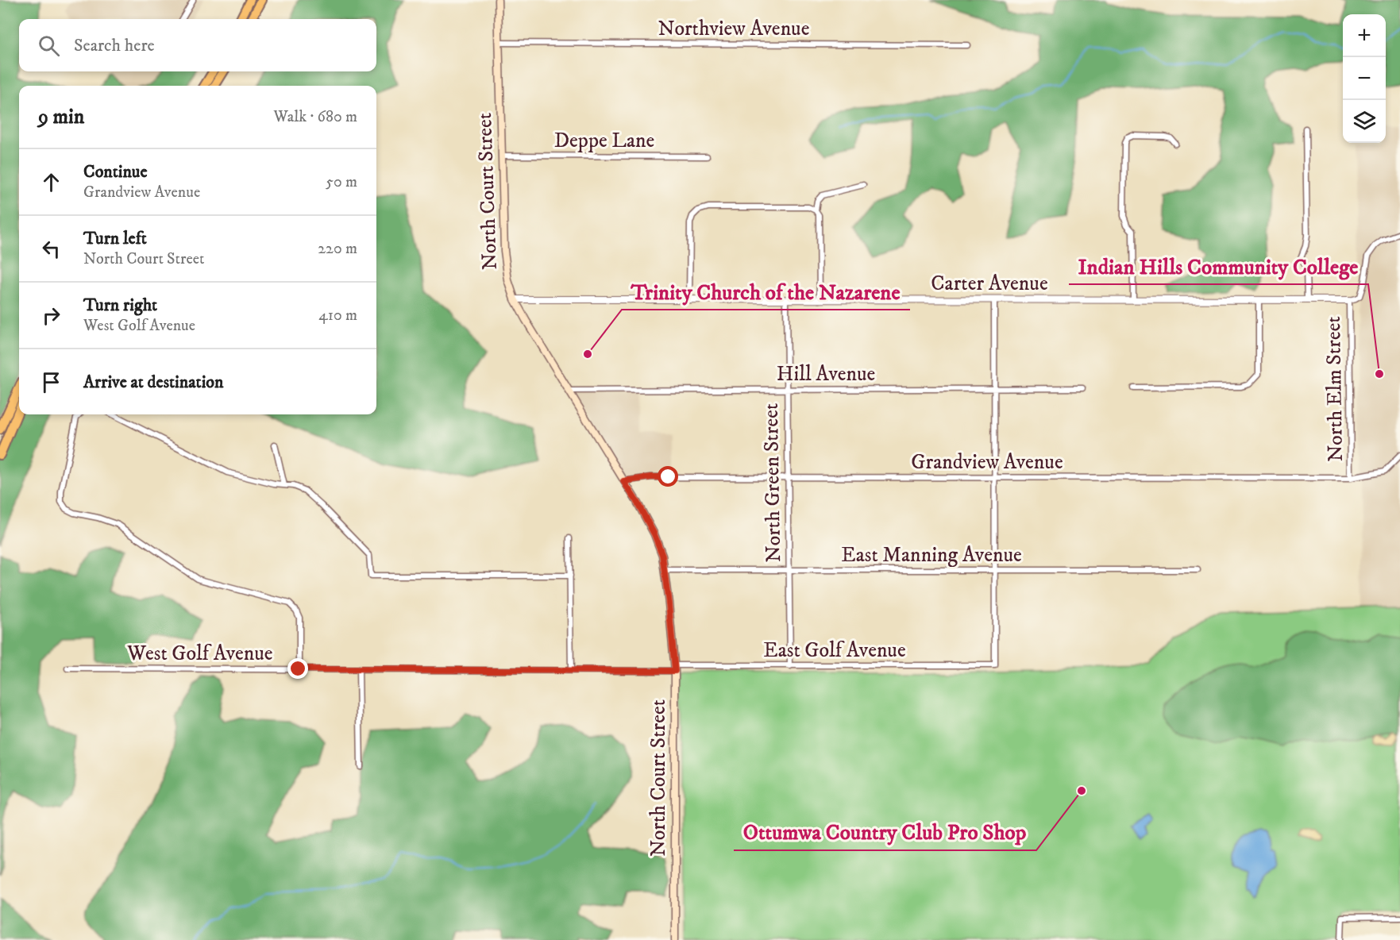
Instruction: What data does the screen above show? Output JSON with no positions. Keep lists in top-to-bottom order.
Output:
{
  "streets": {
    "main road": ["North Court Street"],
    "street": [
      "Northview Avenue",
      "Deppe Lane",
      "Carter Avenue",
      "Hill Avenue",
      "North Elm Street",
      "Grandview Avenue",
      "North Green Street",
      "East Manning Avenue",
      "East Golf Avenue",
      "West Golf Avenue"
    ]
  },
  "crossings": [
    ["Northview Avenue", "North Court Street"],
    ["Deppe Lane", "North Court Street"],
    ["North Court Street", "Carter Avenue"],
    ["North Court Street", "Hill Avenue"],
    ["North Court Street", "Grandview Avenue"],
    ["North Court Street", "East Manning Avenue"],
    ["North Court Street", "East Golf Avenue"],
    ["North Court Street", "West Golf Avenue"],
    ["Carter Avenue", "North Elm Street"],
    ["Carter Avenue", "North Green Street"],
    ["Hill Avenue", "North Green Street"],
    ["North Elm Street", "Grandview Avenue"],
    ["Grandview Avenue", "North Green Street"],
    ["North Green Street", "East Manning Avenue"],
    ["North Green Street", "East Golf Avenue"],
    ["East Manning Avenue", "East Golf Avenue"],
    ["East Golf Avenue", "West Golf Avenue"]
  ],
  "places": ["Trinity Church of the Nazarene", "Indian Hills Community College", "Ottumwa Country Club Pro Shop"],
  "page": {
    "map_buttons": ["+", "−"],
    "search": "Search here",
    "heading": ["9 min", "Walk · 680 m"],
    "list": [
      ["Continue", "Grandview Avenue", "50 m"],
      ["Turn left", "North Court Street", "220 m"],
      ["Turn right", "West Golf Avenue", "410 m"],
      "Arrive at destination"
    ]
  }
}
